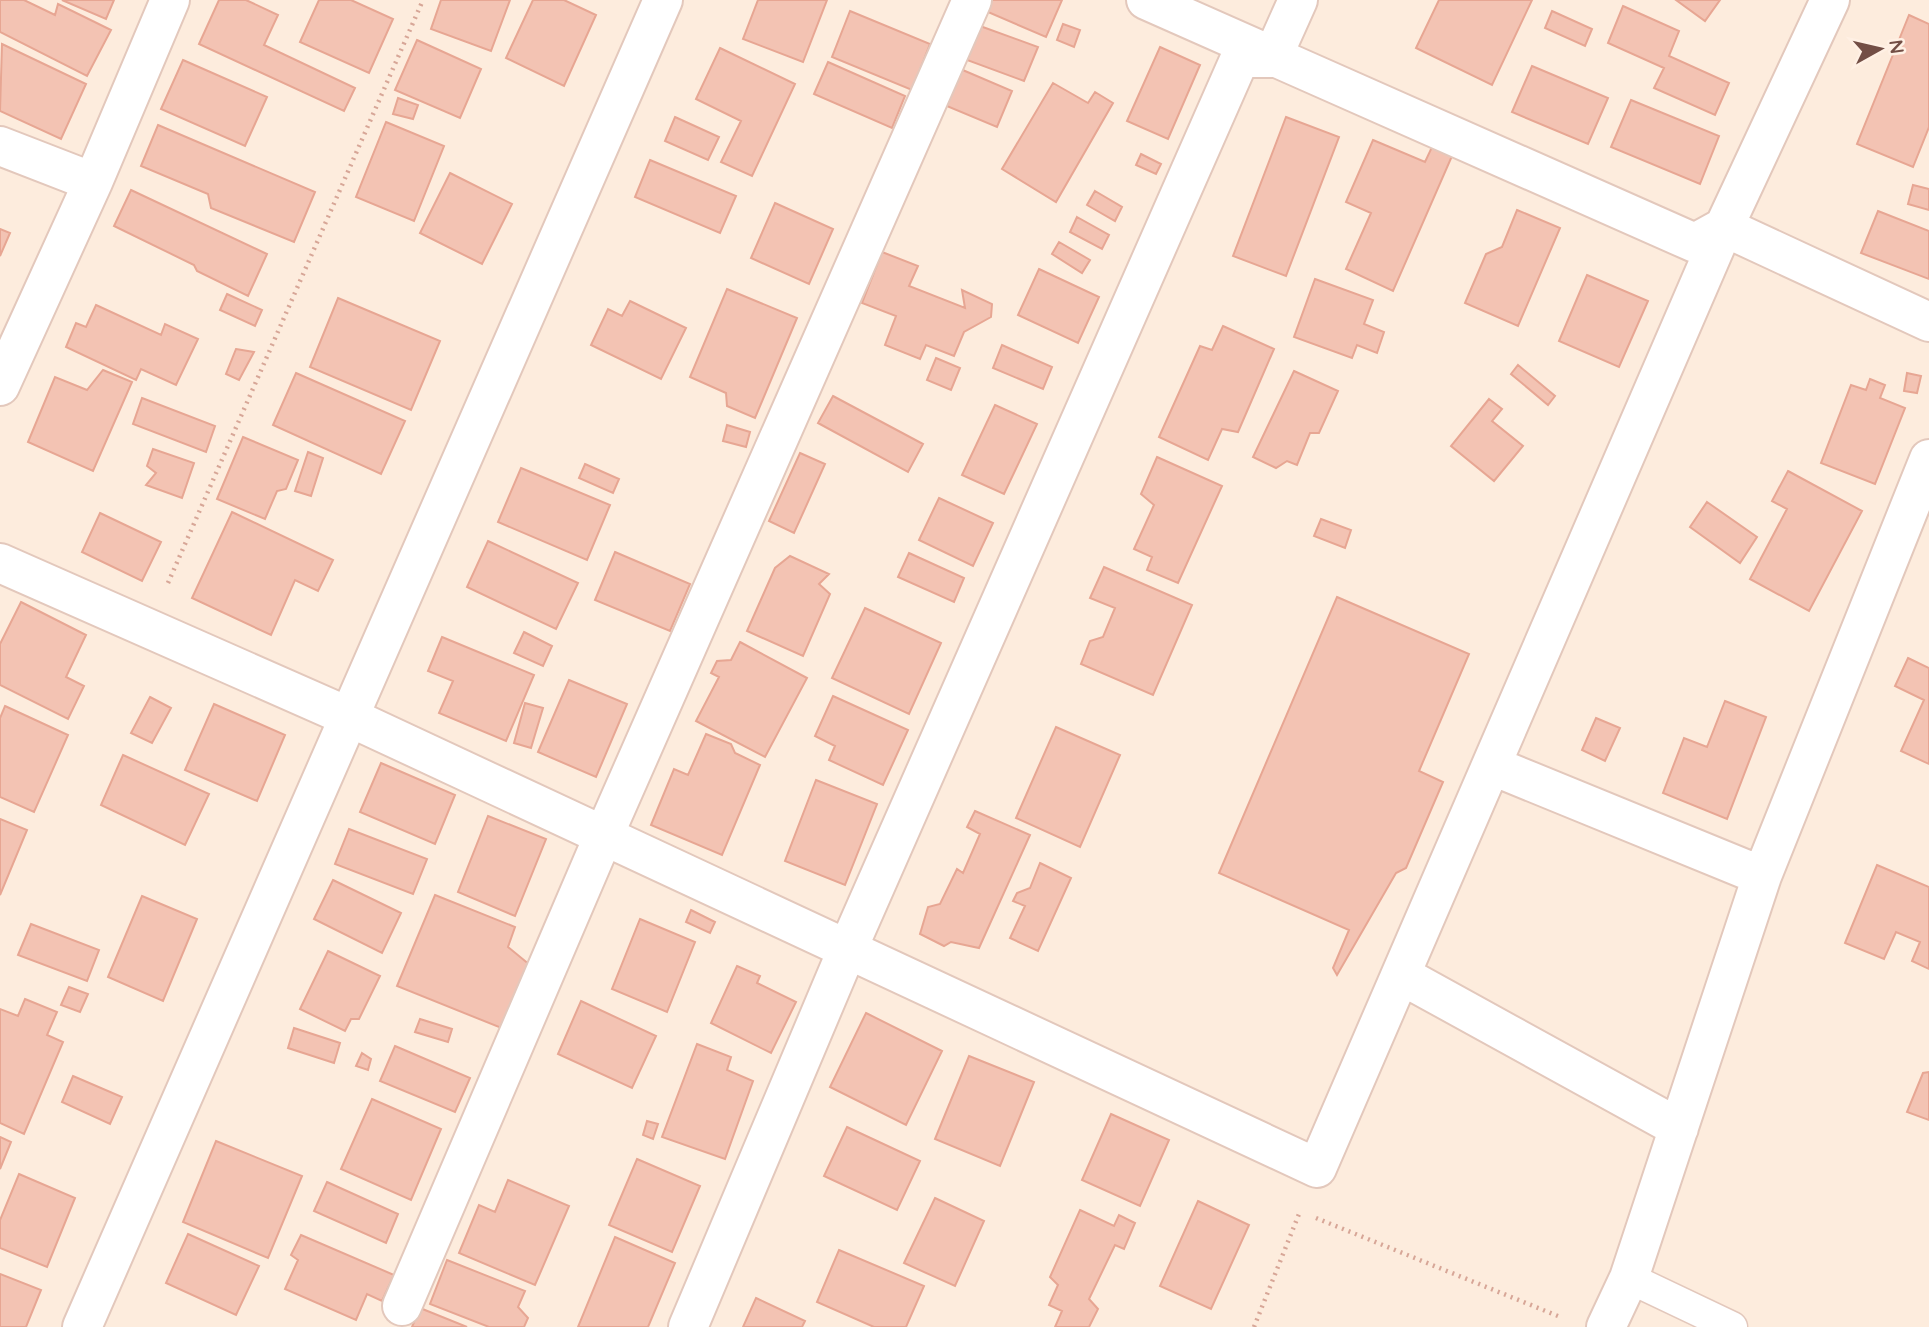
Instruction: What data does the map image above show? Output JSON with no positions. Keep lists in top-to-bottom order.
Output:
{
  "north": "right"
}
